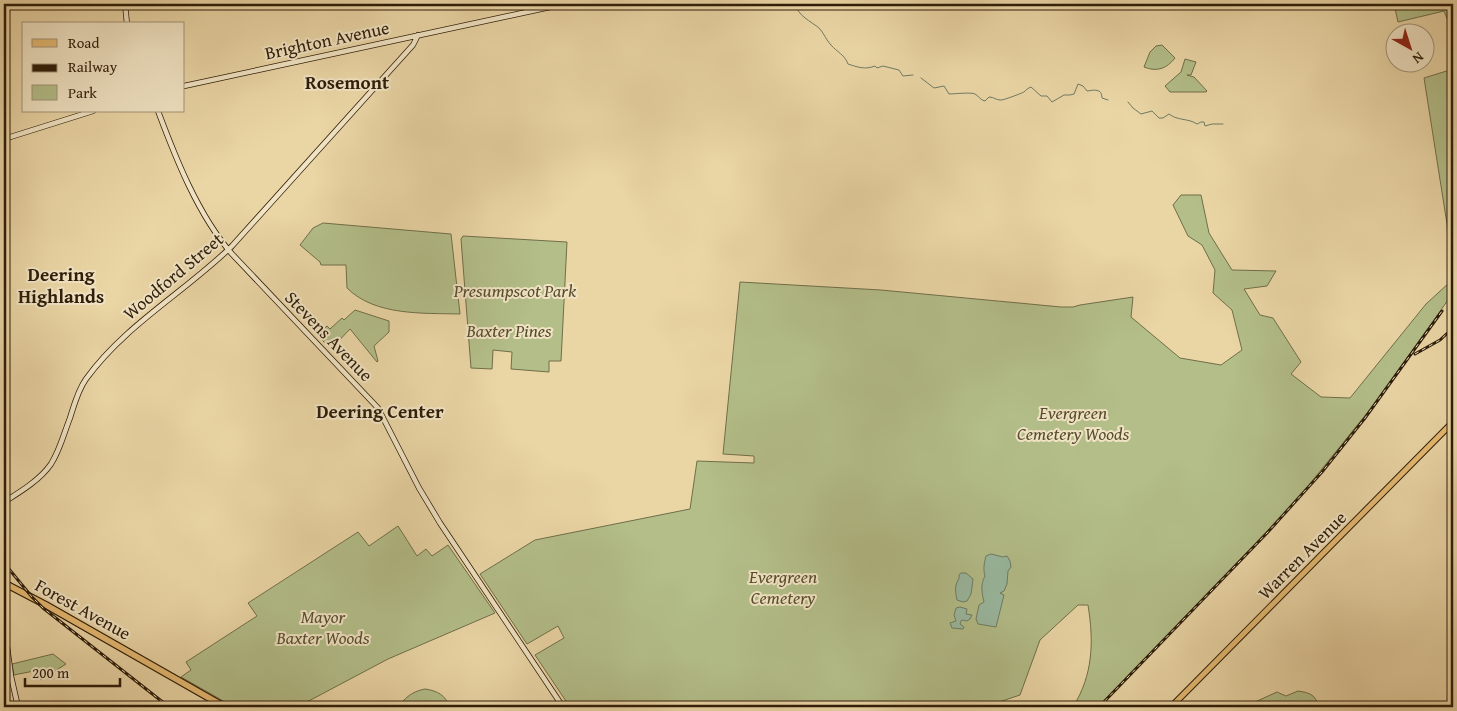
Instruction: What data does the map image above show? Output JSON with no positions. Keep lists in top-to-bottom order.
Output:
{
  "streets": {
    "highway": ["Forest Avenue"],
    "main road": [
      "Brighton Avenue",
      "Woodford Street",
      "Stevens Avenue",
      "Warren Avenue"
    ]
  },
  "crossings": [
    ["Brighton Avenue", "Woodford Street"],
    ["Woodford Street", "Stevens Avenue"]
  ],
  "districts": ["Rosemont", "Deering Highlands", "Deering Center"],
  "parks": [
    "Presumpscot Park",
    "Baxter Pines",
    "Evergreen Cemetery Woods",
    "Evergreen Cemetery",
    "Mayor Baxter Woods"
  ],
  "legend": ["Road", "Railway", "Park"],
  "scale_bar": "200 m",
  "north": "bottom right"
}
